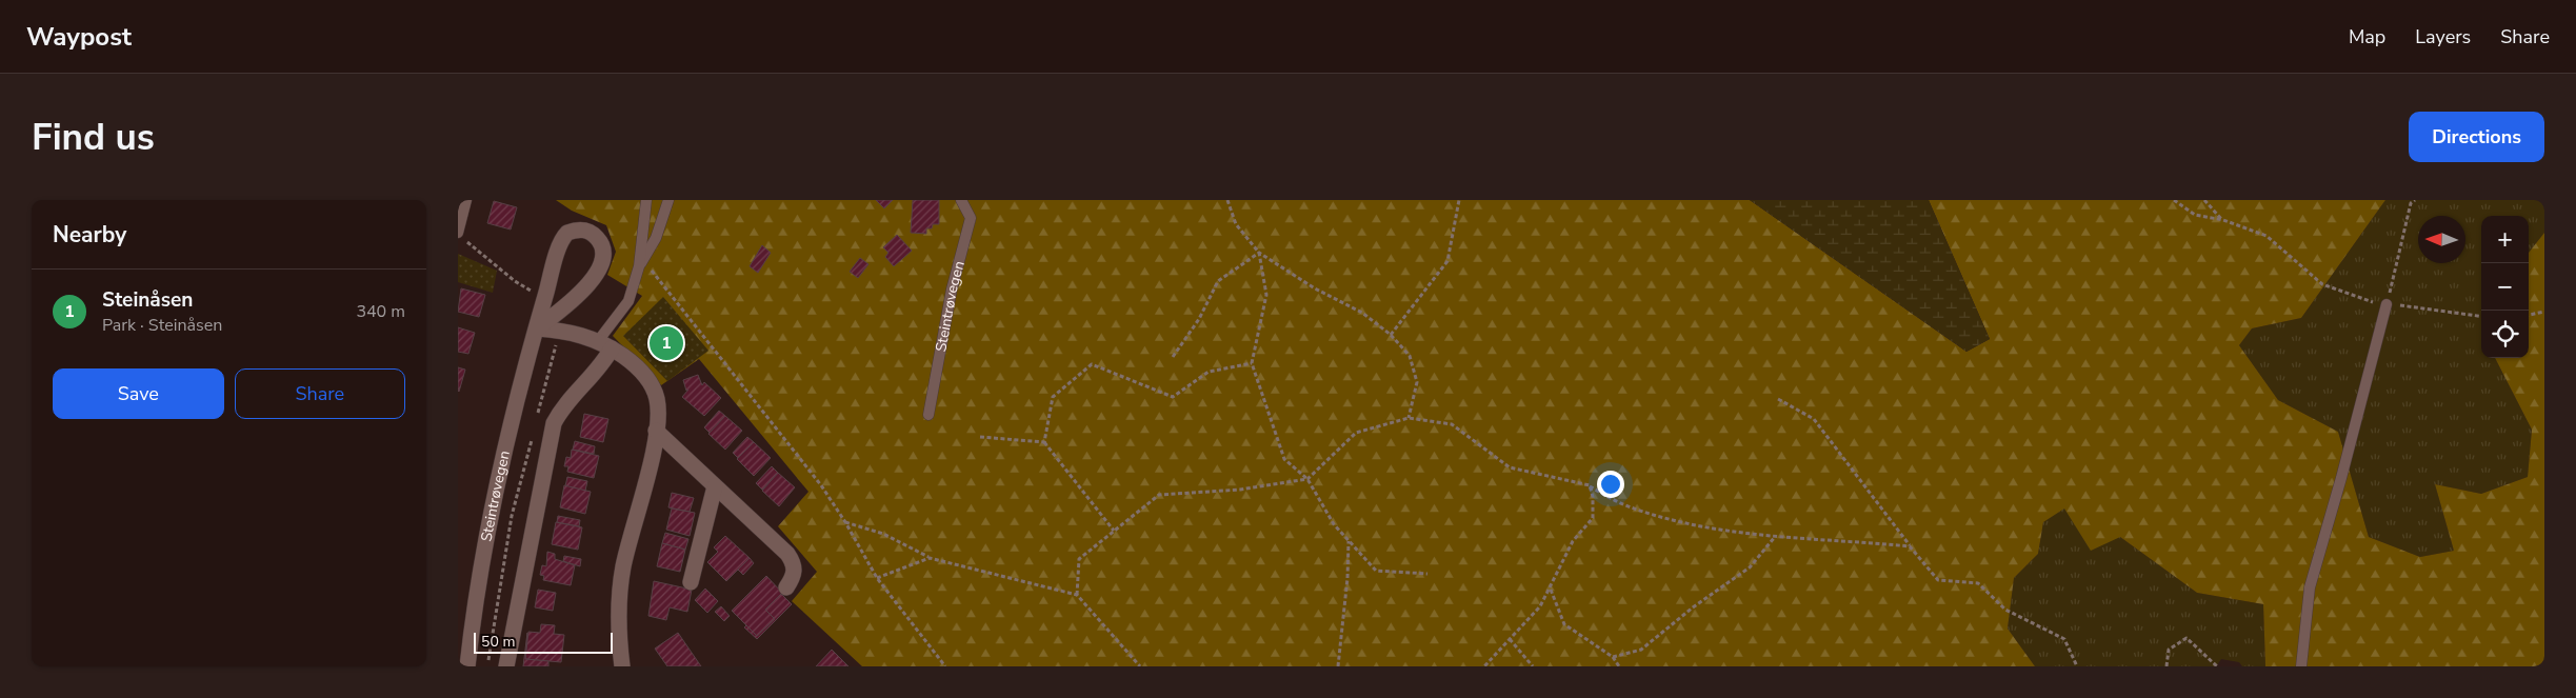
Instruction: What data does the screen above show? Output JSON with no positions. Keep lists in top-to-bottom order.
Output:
{
  "streets": {
    "street": ["Steintrøvegen"]
  },
  "scale_bar": "50 m",
  "north": "left",
  "page": {
    "header": "Waypost",
    "nav": ["Map", "Layers", "Share"],
    "buttons": [
      "Directions",
      ["Save", "Share"]
    ],
    "title": "Find us",
    "heading": "Nearby",
    "map_buttons": ["+", "−"],
    "list": [
      {
        "mark": "1",
        "name": "Steinåsen",
        "note": "Park · Steinåsen",
        "value": "340 m"
      }
    ],
    "pins": "1",
    "scale": "50 m"
  }
}
